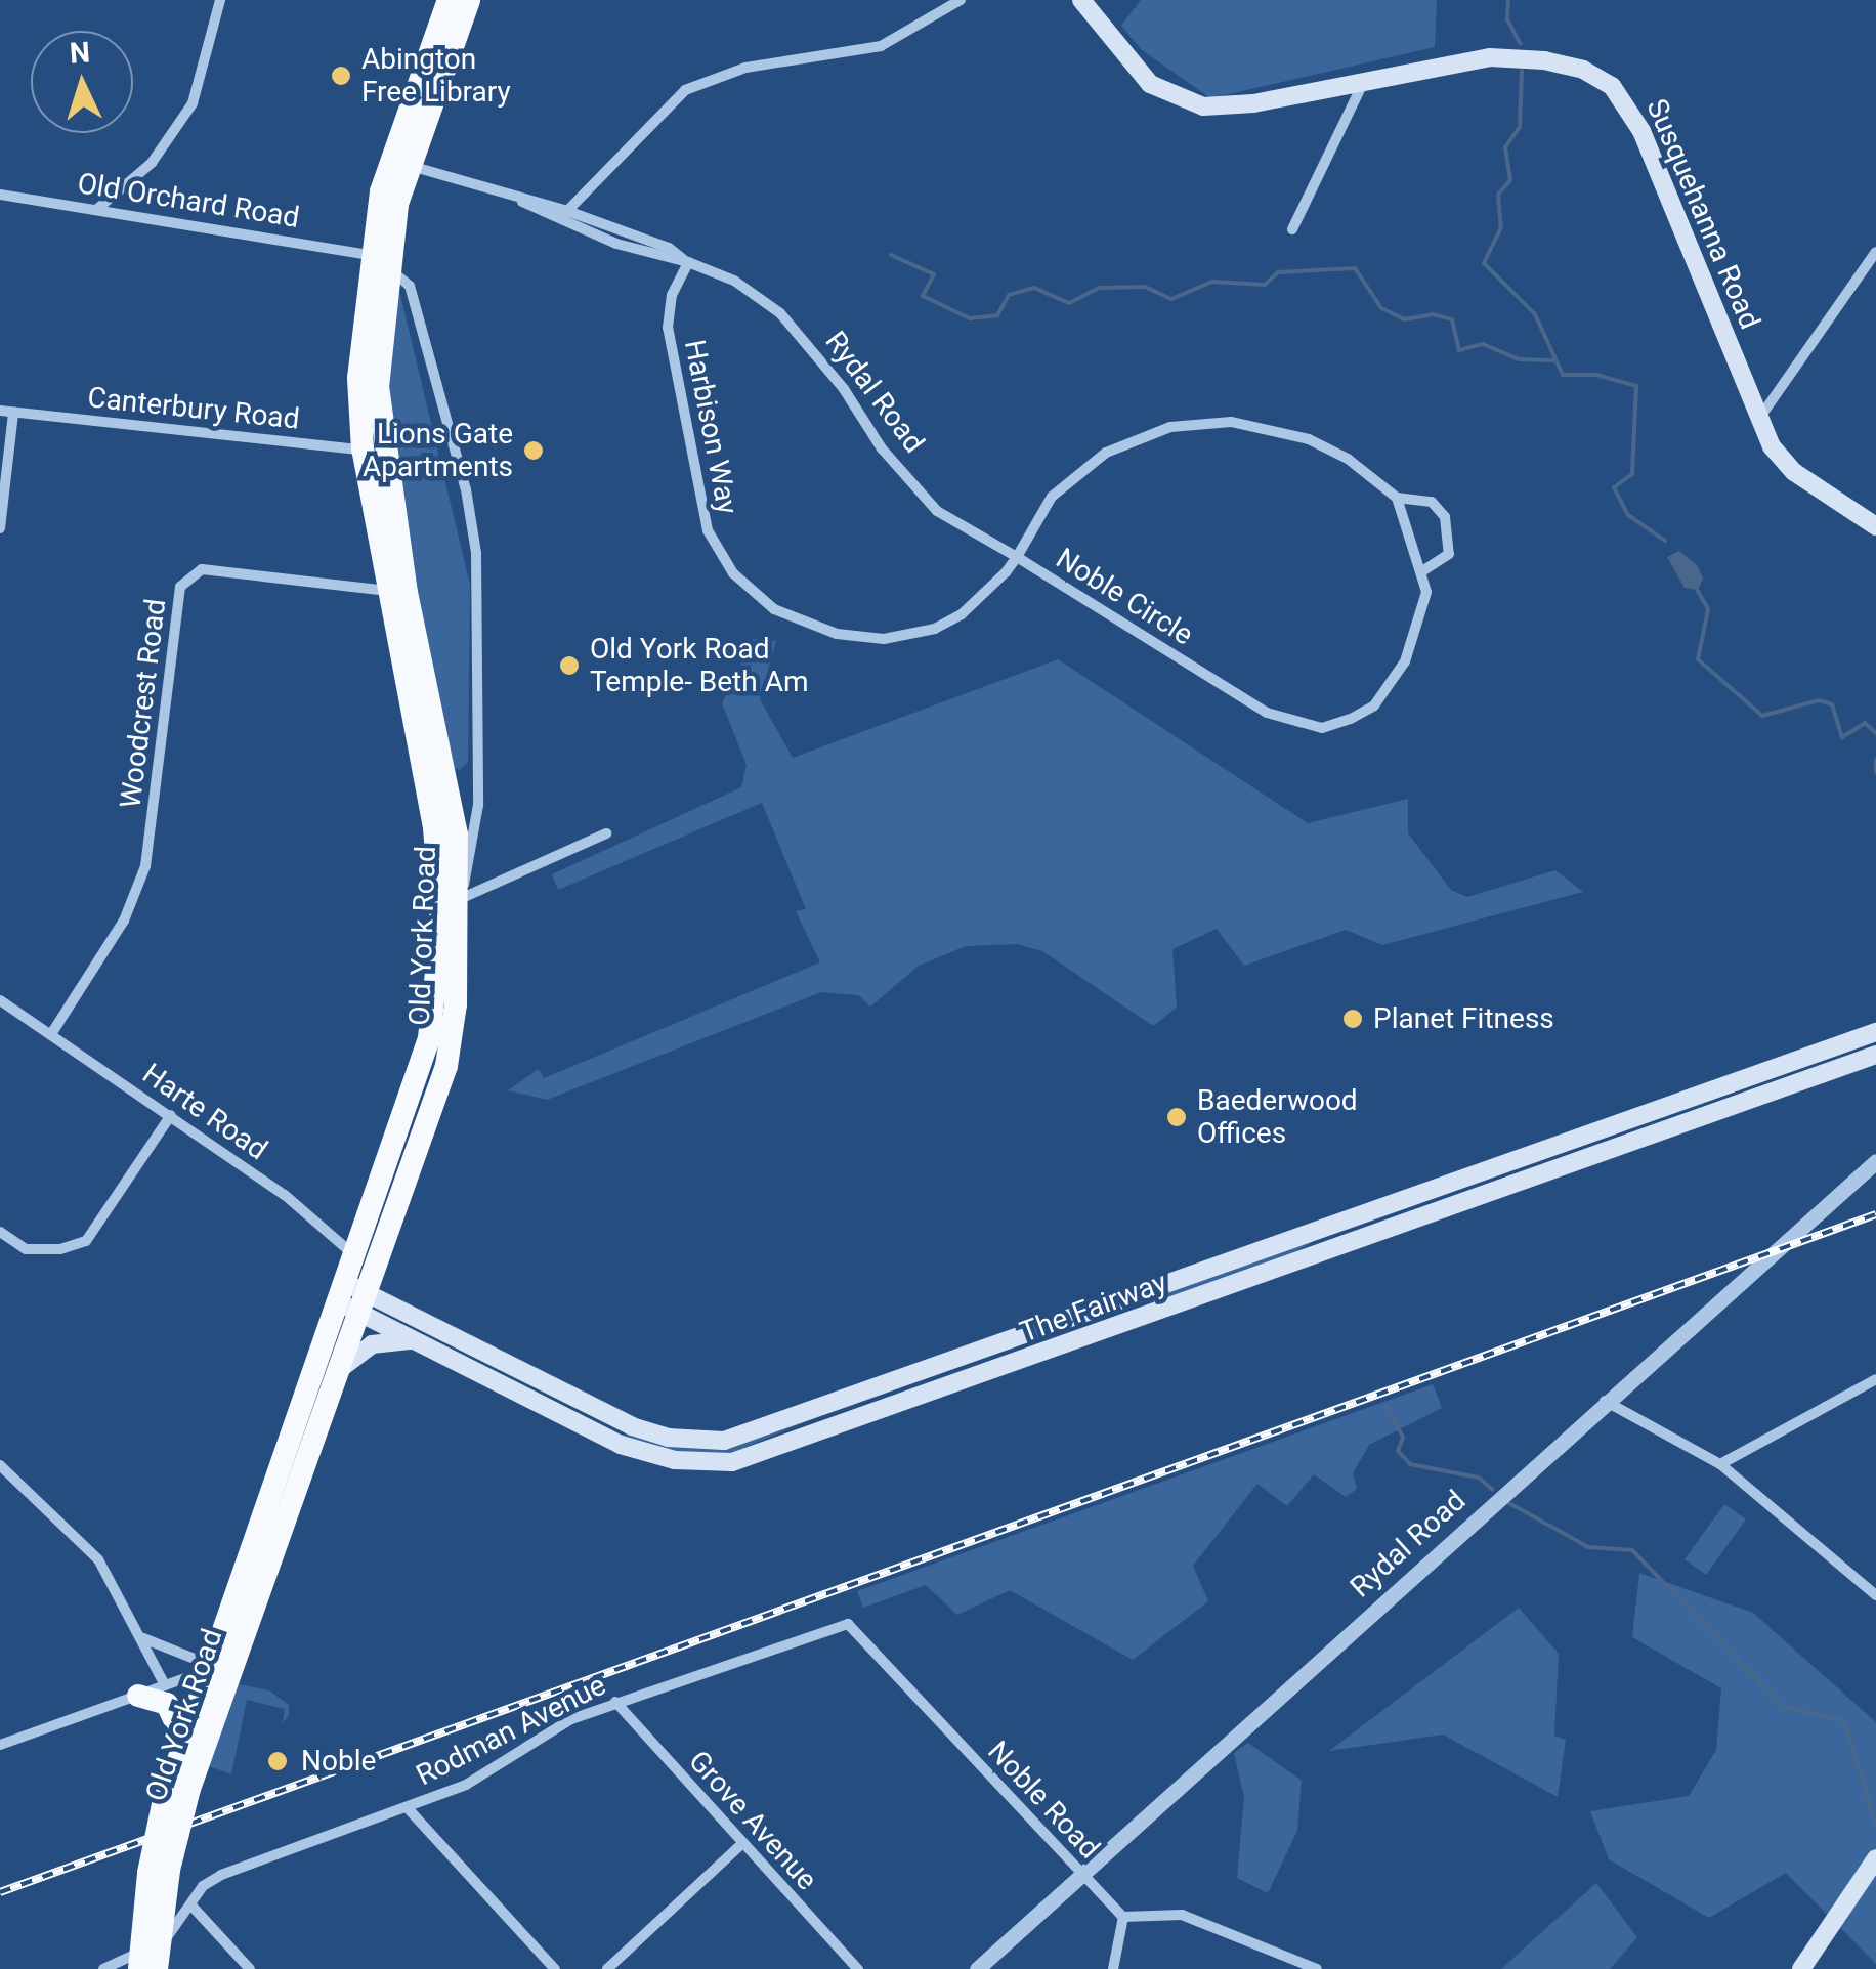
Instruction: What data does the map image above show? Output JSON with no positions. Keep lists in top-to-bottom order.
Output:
{
  "streets": {
    "highway": ["Old York Road"],
    "main road": ["Susquehanna Road", "The Fairway"],
    "street": [
      "Old Orchard Road",
      "Rydal Road",
      "Canterbury Road",
      "Harbison Way",
      "Noble Circle",
      "Woodcrest Road",
      "Harte Road",
      "Rodman Avenue",
      "Noble Road",
      "Grove Avenue"
    ]
  },
  "crossings": [
    ["Old Orchard Road", "Old York Road"],
    ["Rydal Road", "Harbison Way"],
    ["Rydal Road", "Noble Circle"],
    ["Rydal Road", "Old York Road"],
    ["Rydal Road", "Noble Road"],
    ["Canterbury Road", "Old York Road"],
    ["Harbison Way", "Noble Circle"],
    ["Woodcrest Road", "Old York Road"],
    ["Woodcrest Road", "Harte Road"],
    ["Old York Road", "Harte Road"],
    ["Old York Road", "The Fairway"],
    ["Old York Road", "Rodman Avenue"],
    ["Harte Road", "The Fairway"],
    ["Rodman Avenue", "Noble Road"],
    ["Rodman Avenue", "Grove Avenue"]
  ],
  "places": [
    "Abington Free Library",
    "Lions Gate Apartments",
    "Old York Road Temple- Beth Am",
    "Planet Fitness",
    "Baederwood Offices",
    "Noble"
  ],
  "north": "top"
}
